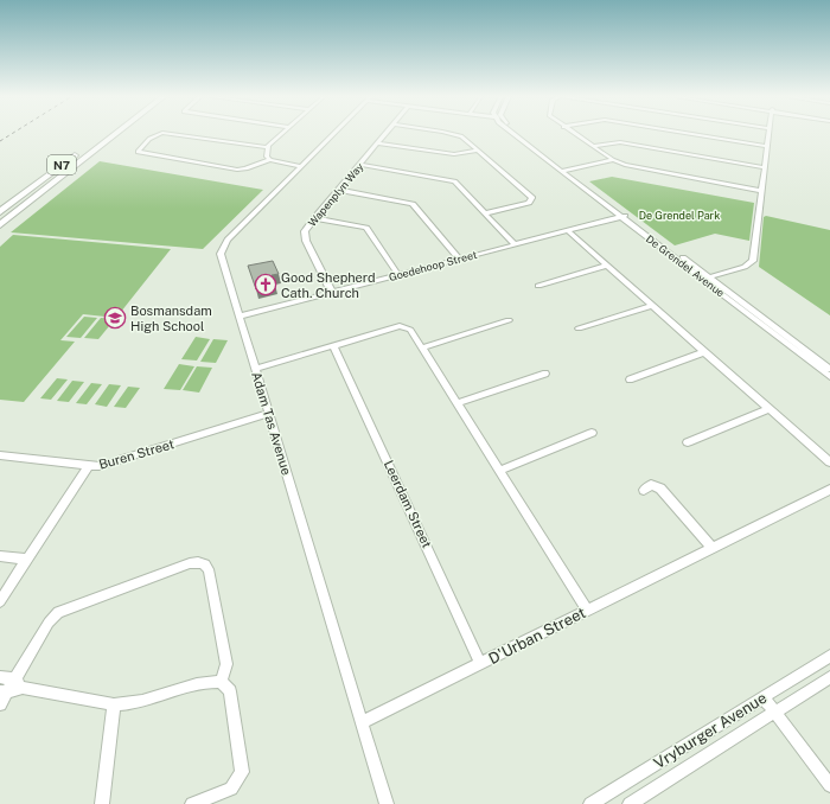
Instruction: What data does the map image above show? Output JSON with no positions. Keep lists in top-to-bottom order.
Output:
{
  "streets": {
    "highway": ["N7"],
    "street": [
      "Wapenplyn Way",
      "Goedehoop Street",
      "De Grendel Avenue",
      "Adam Tas Avenue",
      "Buren Street",
      "Leerdam Street",
      "D'Urban Street",
      "Vryburger Avenue"
    ]
  },
  "crossings": [
    ["Wapenplyn Way", "Goedehoop Street"],
    ["Goedehoop Street", "De Grendel Avenue"],
    ["Goedehoop Street", "Adam Tas Avenue"],
    ["Adam Tas Avenue", "Buren Street"],
    ["Adam Tas Avenue", "D'Urban Street"],
    ["Leerdam Street", "D'Urban Street"]
  ],
  "parks": ["De Grendel Park"],
  "places": {
    "church": ["Good Shepherd Cath. Church"],
    "school or university": ["Bosmansdam High School"]
  }
}
